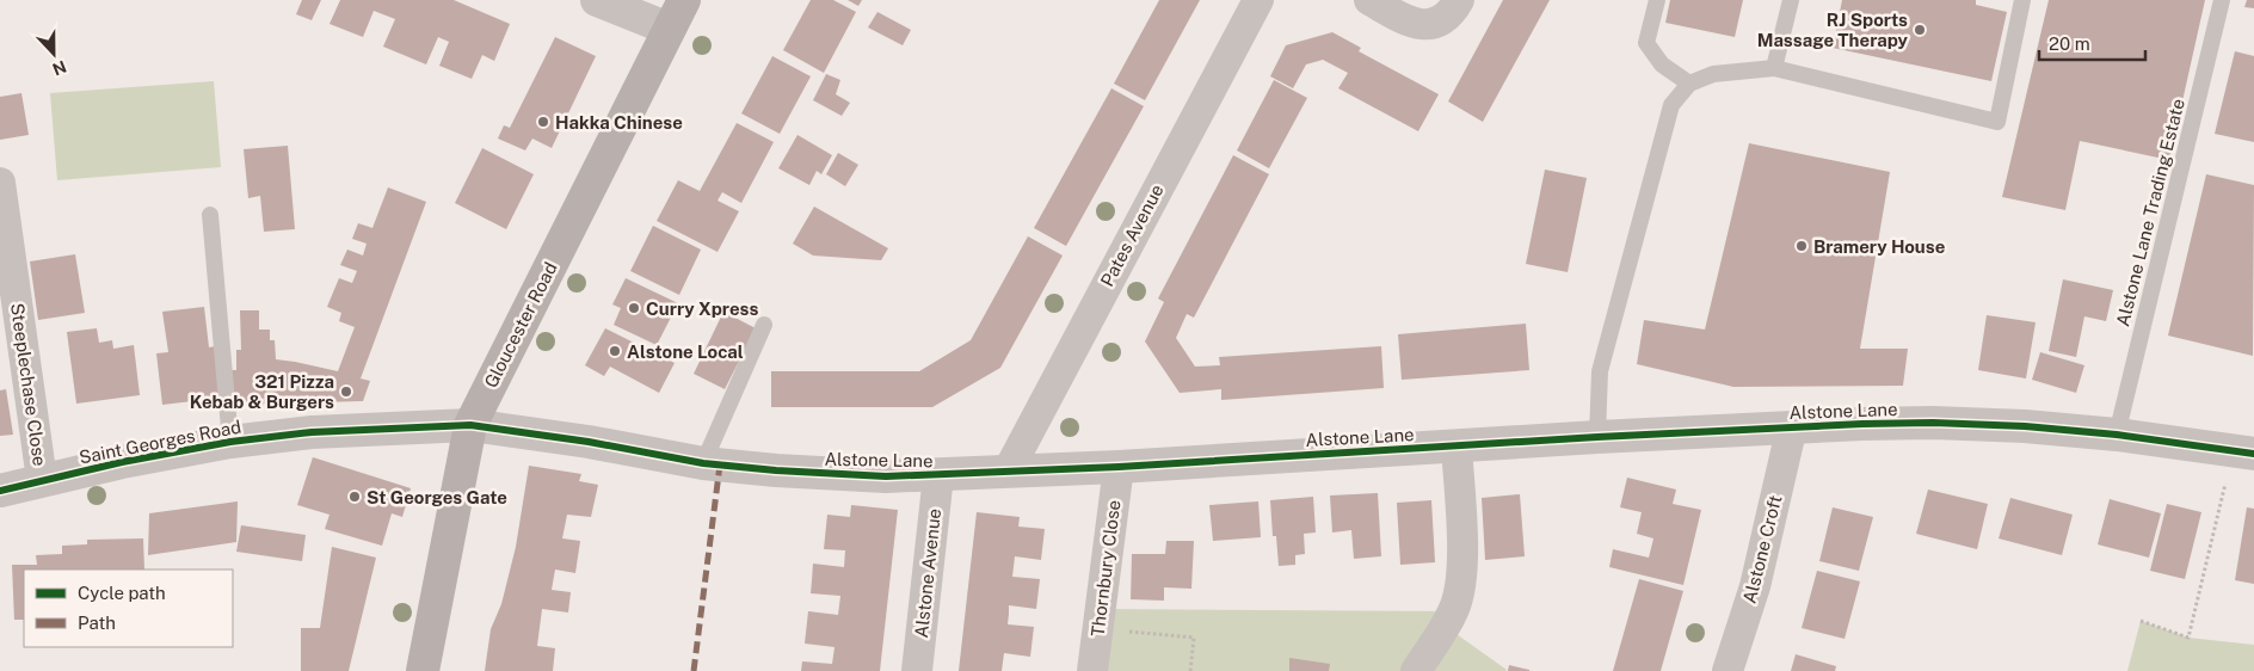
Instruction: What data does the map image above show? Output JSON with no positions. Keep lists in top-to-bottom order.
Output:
{
  "streets": {
    "main road": ["Gloucester Road"],
    "street": [
      "Pates Avenue",
      "Steeplechase Close",
      "Alstone Lane",
      "Saint Georges Road",
      "Alstone Croft",
      "Thornbury Close",
      "Alstone Avenue"
    ],
    "lane": ["Alstone Lane Trading Estate"]
  },
  "crossings": [
    ["Alstone Lane Trading Estate", "Alstone Lane"],
    ["Pates Avenue", "Alstone Lane"],
    ["Gloucester Road", "Alstone Lane"],
    ["Gloucester Road", "Saint Georges Road"],
    ["Steeplechase Close", "Saint Georges Road"],
    ["Alstone Lane", "Saint Georges Road"],
    ["Alstone Lane", "Alstone Croft"],
    ["Alstone Lane", "Thornbury Close"],
    ["Alstone Lane", "Alstone Avenue"]
  ],
  "places": [
    "RJ Sports Massage Therapy",
    "Hakka Chinese",
    "Bramery House",
    "Curry Xpress",
    "Alstone Local",
    "321 Pizza Kebab & Burgers",
    "St Georges Gate"
  ],
  "legend": ["Cycle path", "Path"],
  "scale_bar": "20 m",
  "north": "bottom"
}
